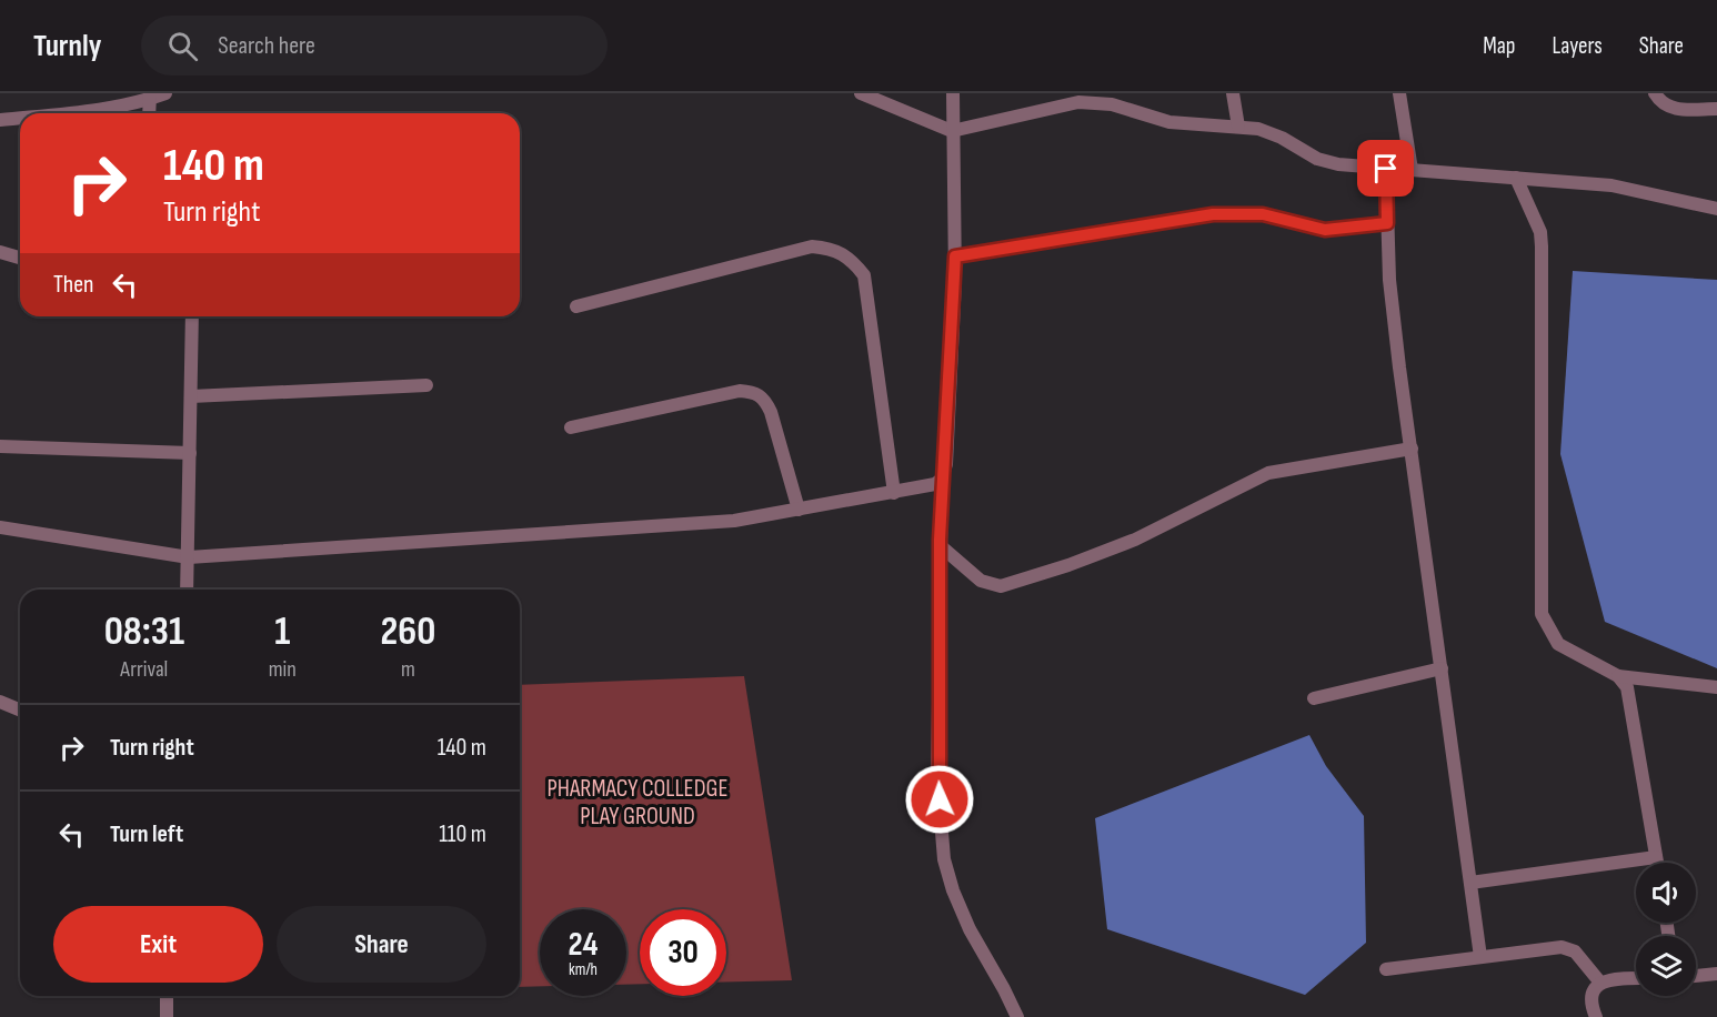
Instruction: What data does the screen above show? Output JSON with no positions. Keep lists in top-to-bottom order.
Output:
{
  "parks": ["PHARMACY COLLEDGE PLAY GROUND"],
  "page": {
    "header": "Turnly",
    "search": "Search here",
    "nav": ["Map", "Layers", "Share"],
    "turn": ["140 m", "Turn right"],
    "then": "Then",
    "eta": [
      "08:31",
      "Arrival",
      "1",
      "min",
      "260",
      "m"
    ],
    "list": [
      {
        "name": "Turn right",
        "value": "140 m"
      },
      {
        "name": "Turn left",
        "value": "110 m"
      }
    ],
    "buttons": ["Exit", "Share"],
    "speed": "24 km/h",
    "limit": "30"
  }
}
